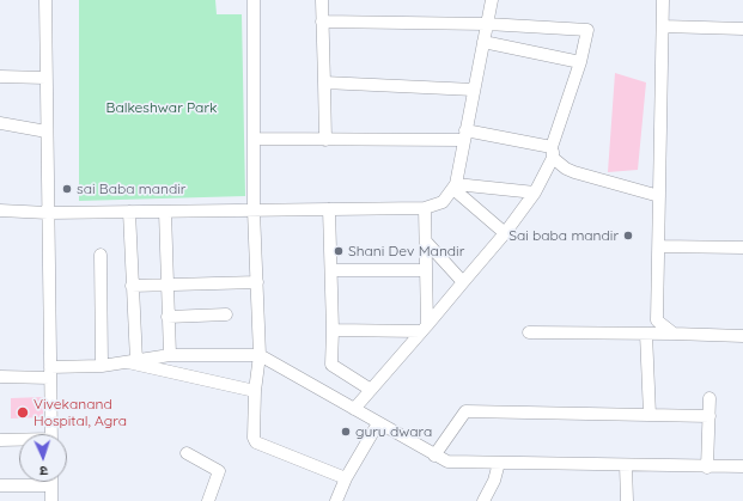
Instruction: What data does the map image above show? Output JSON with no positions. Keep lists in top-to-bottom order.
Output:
{
  "parks": ["Balkeshwar Park"],
  "places": [
    "sai Baba mandir",
    "Sai baba mandir",
    "Shani Dev Mandir",
    "Vivekanand Hospital, Agra",
    "guru dwara"
  ],
  "north": "bottom"
}
